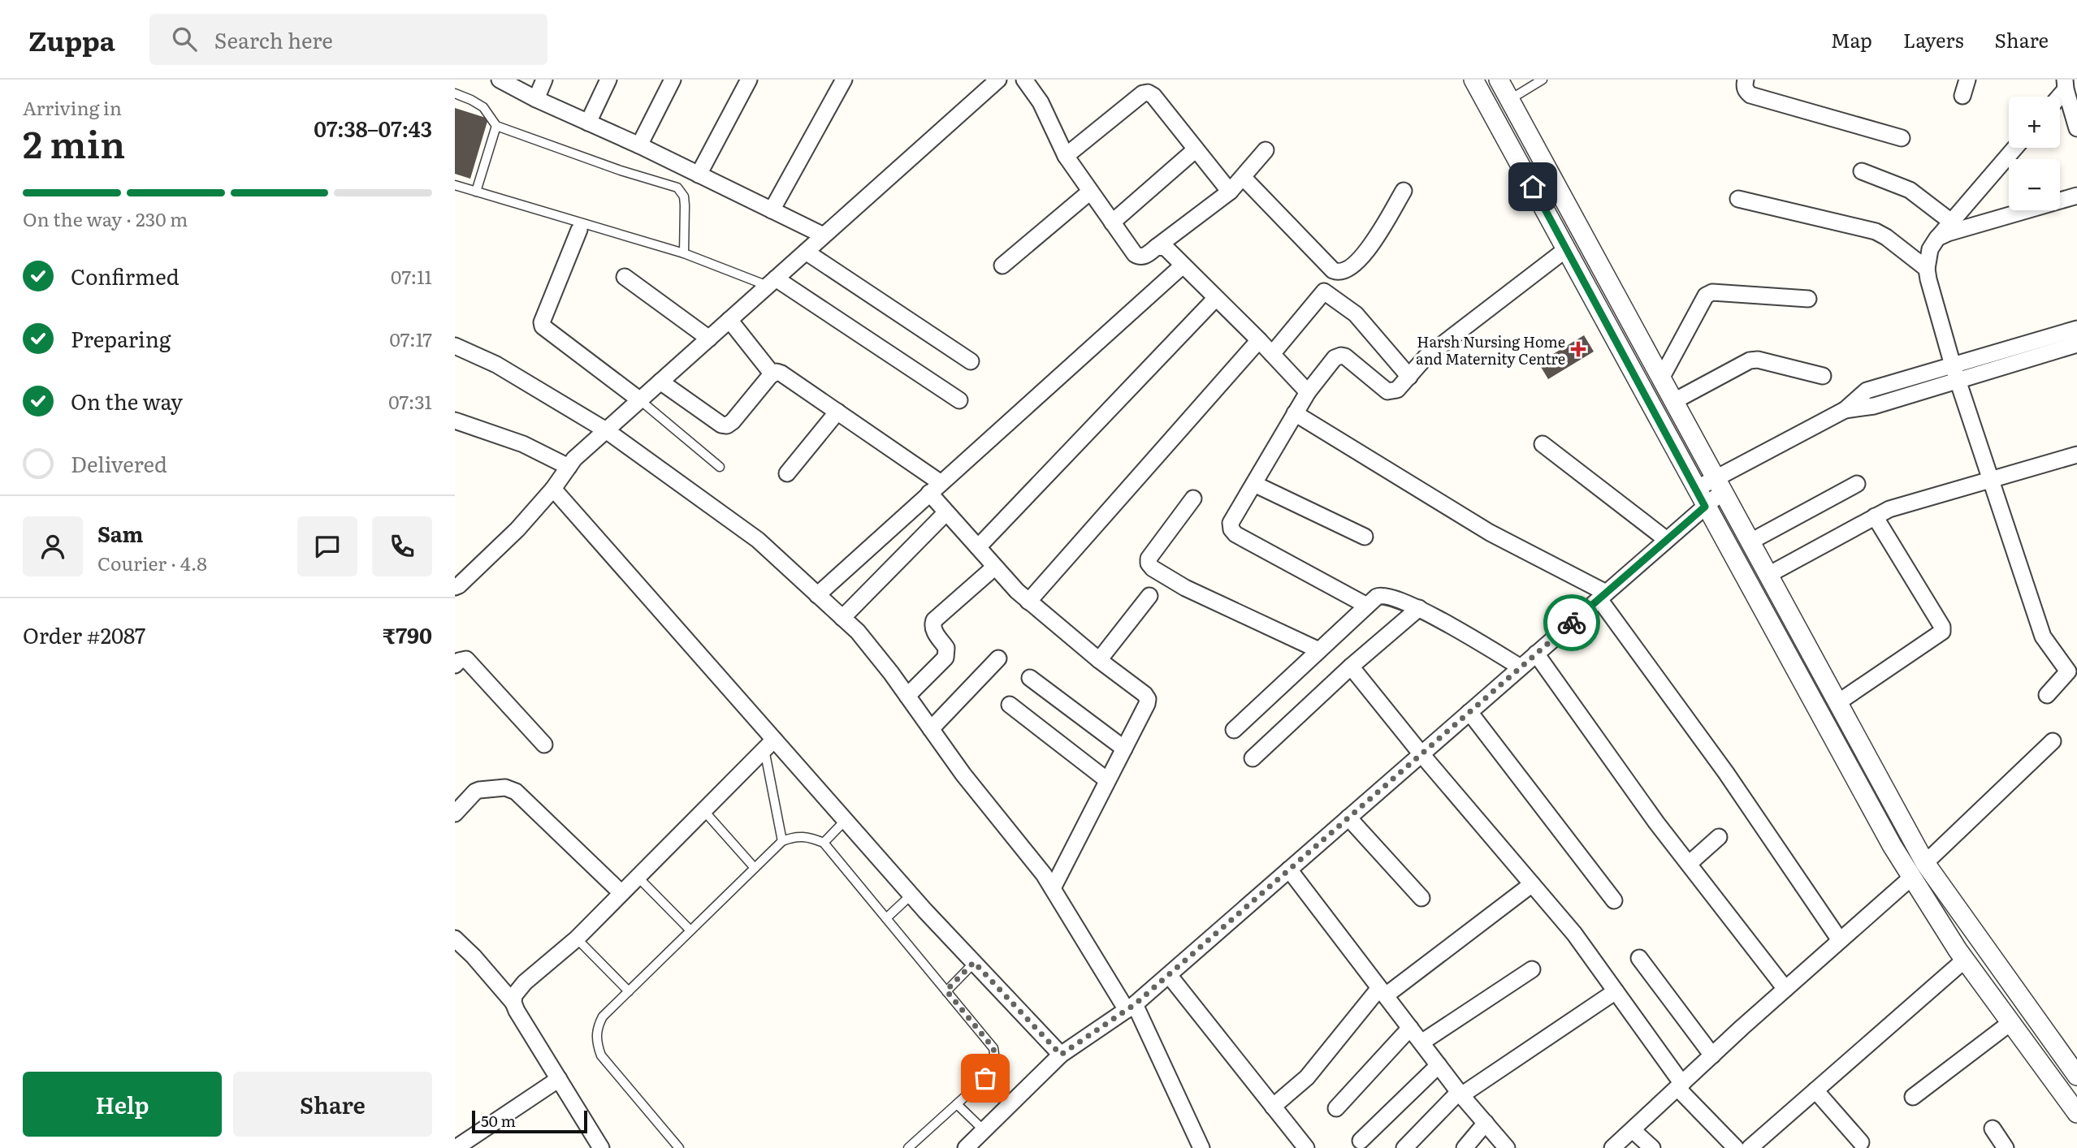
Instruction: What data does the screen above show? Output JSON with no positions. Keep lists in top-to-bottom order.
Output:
{
  "places": {
    "health": ["Harsh Nursing Home and Maternity Centre"]
  },
  "scale_bar": "50 m",
  "page": {
    "header": "Zuppa",
    "search": "Search here",
    "nav": ["Map", "Layers", "Share"],
    "heading": ["2 min", "Arriving in", "07:38–07:43"],
    "panel": [
      "Sam",
      "Courier · 4.8",
      "Order #2087",
      "₹790"
    ],
    "map_buttons": ["+", "−"],
    "bar": "On the way · 230 m",
    "list": [
      ["Confirmed", "07:11"],
      ["Preparing", "07:17"],
      ["On the way", "07:31"],
      "Delivered"
    ],
    "buttons": ["Help", "Share"],
    "scale": "50 m"
  }
}
